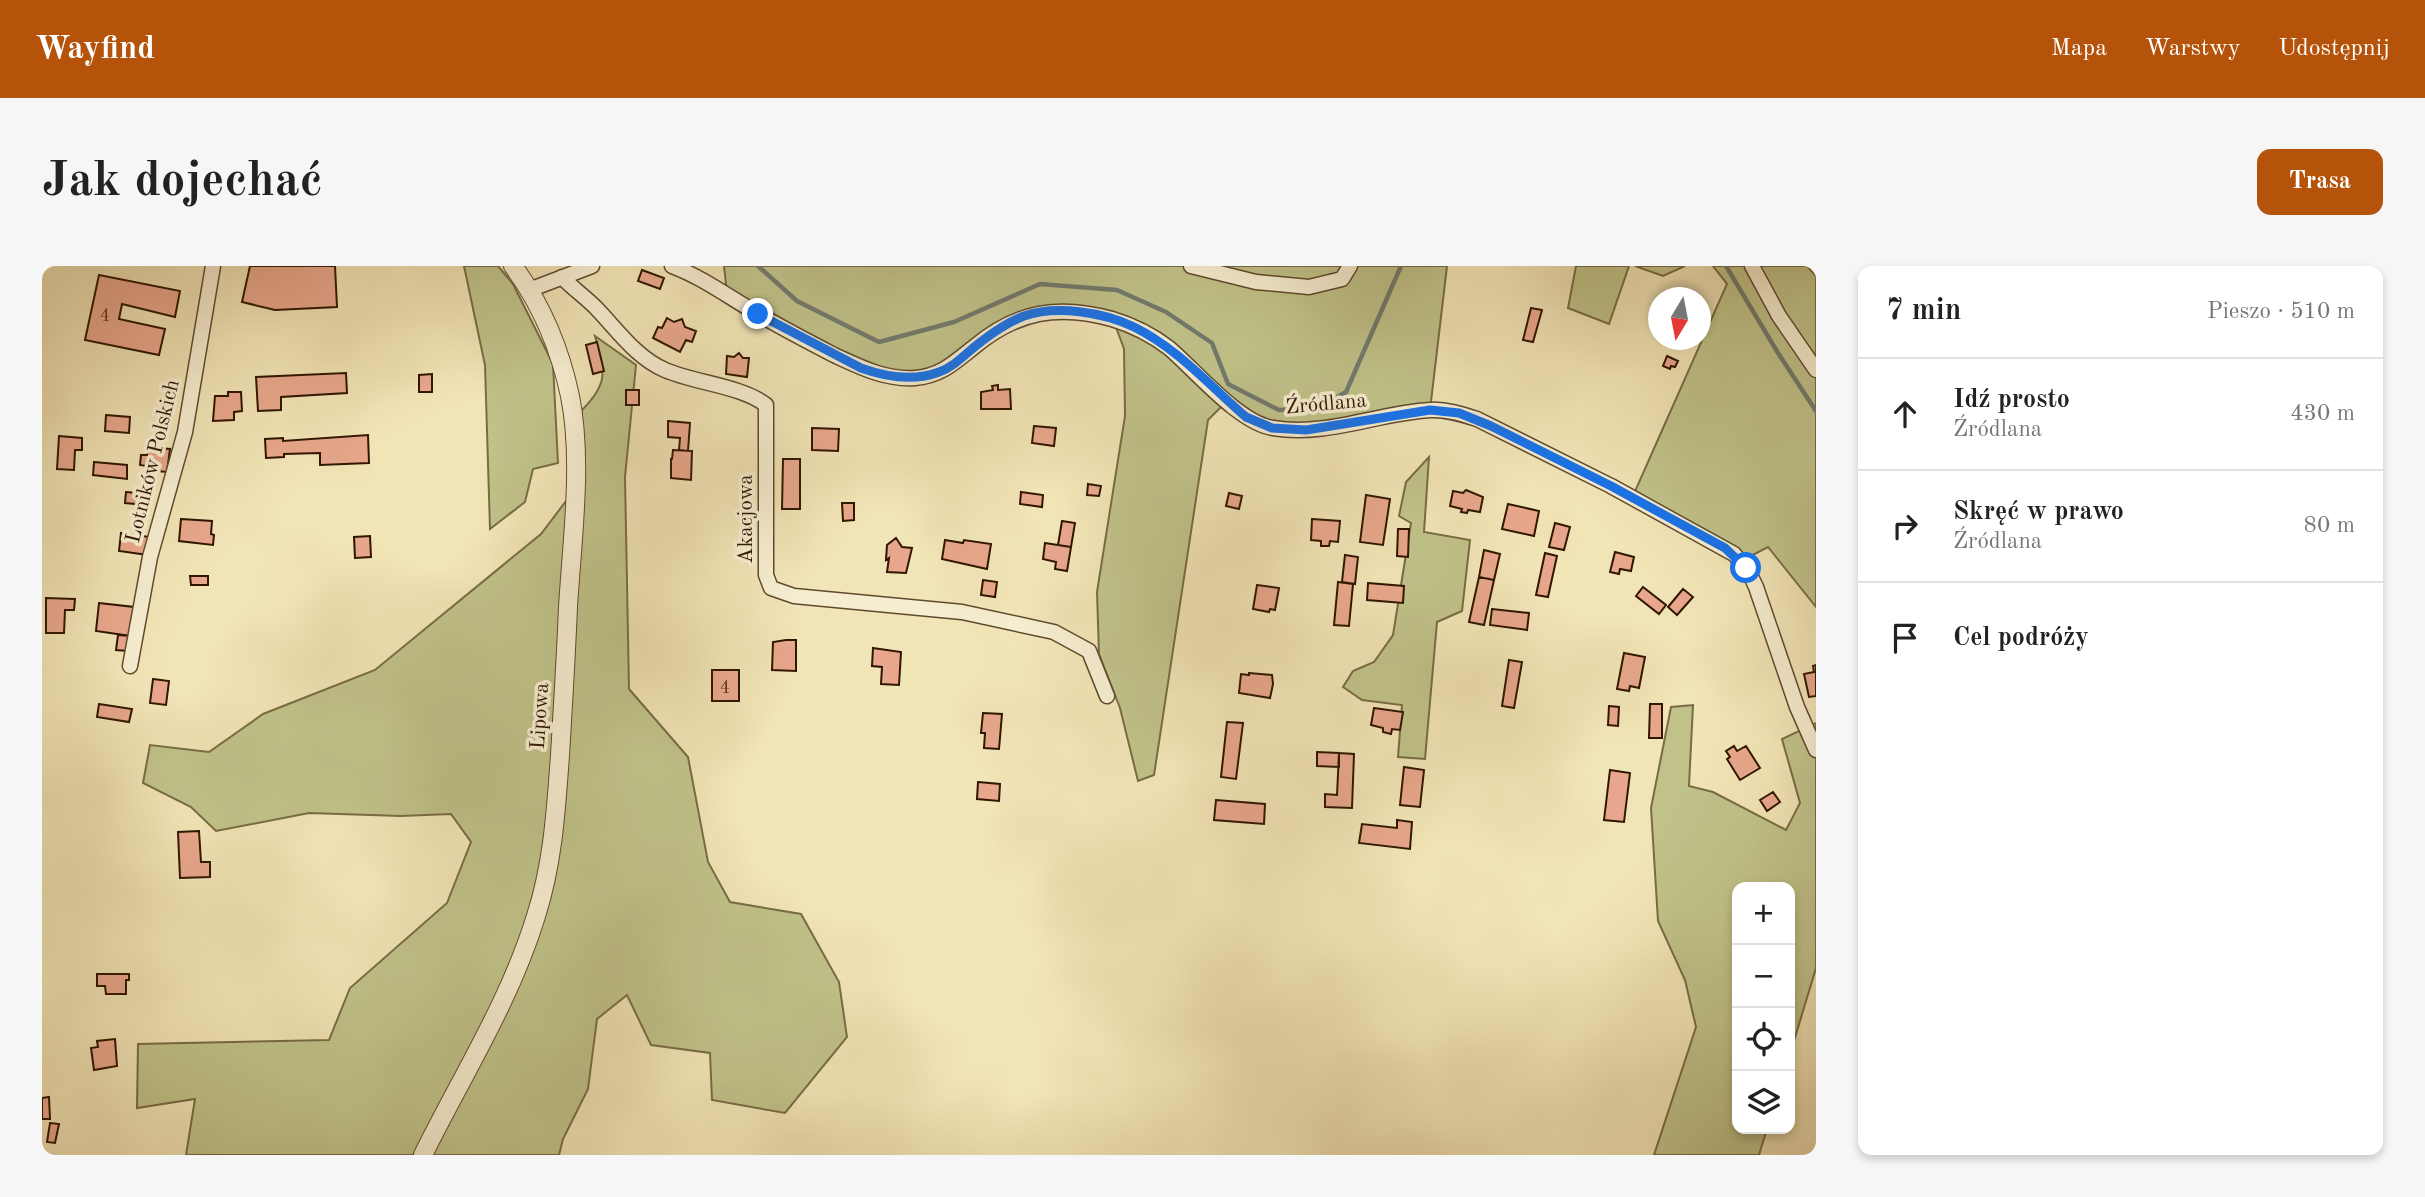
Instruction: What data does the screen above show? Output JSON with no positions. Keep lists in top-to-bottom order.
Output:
{
  "streets": {
    "street": [
      "Źródlana",
      "Lotników Polskich",
      "Akacjowa",
      "Lipowa"
    ]
  },
  "house_numbers": ["4", "4"],
  "north": "bottom",
  "page": {
    "header": "Wayfind",
    "nav": ["Mapa", "Warstwy", "Udostępnij"],
    "buttons": "Trasa",
    "title": "Jak dojechać",
    "heading": ["7 min", "Pieszo · 510 m"],
    "list": [
      ["Idź prosto", "Źródlana", "430 m"],
      ["Skręć w prawo", "Źródlana", "80 m"],
      "Cel podróży"
    ],
    "map_buttons": ["+", "−"]
  }
}
